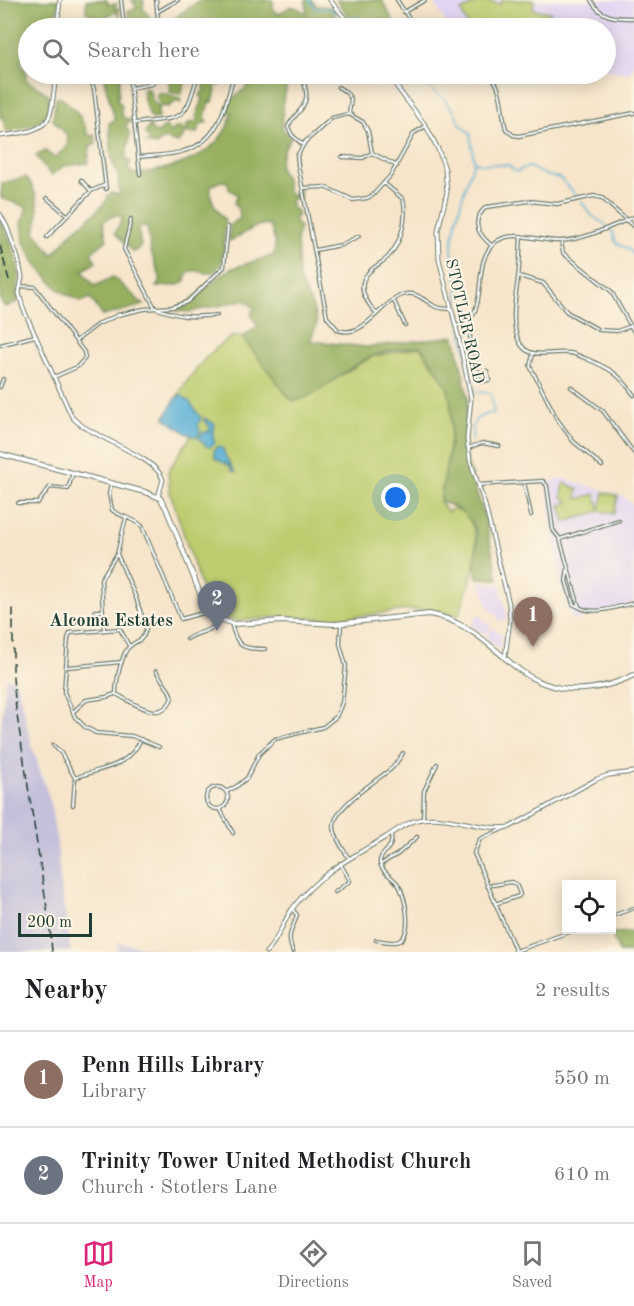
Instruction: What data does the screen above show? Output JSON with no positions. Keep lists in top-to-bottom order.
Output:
{
  "streets": {
    "street": ["STOTLER ROAD"]
  },
  "districts": ["Alcoma Estates"],
  "scale_bar": "200 m",
  "page": {
    "search": "Search here",
    "pins": ["2", "1"],
    "scale": "200 m",
    "heading": ["Nearby", "2 results"],
    "list": [
      {
        "mark": "1",
        "name": "Penn Hills Library",
        "note": "Library",
        "value": "550 m"
      },
      {
        "mark": "2",
        "name": "Trinity Tower United Methodist Church",
        "note": "Church · Stotlers Lane",
        "value": "610 m"
      }
    ],
    "nav": ["Map", "Directions", "Saved"]
  }
}
